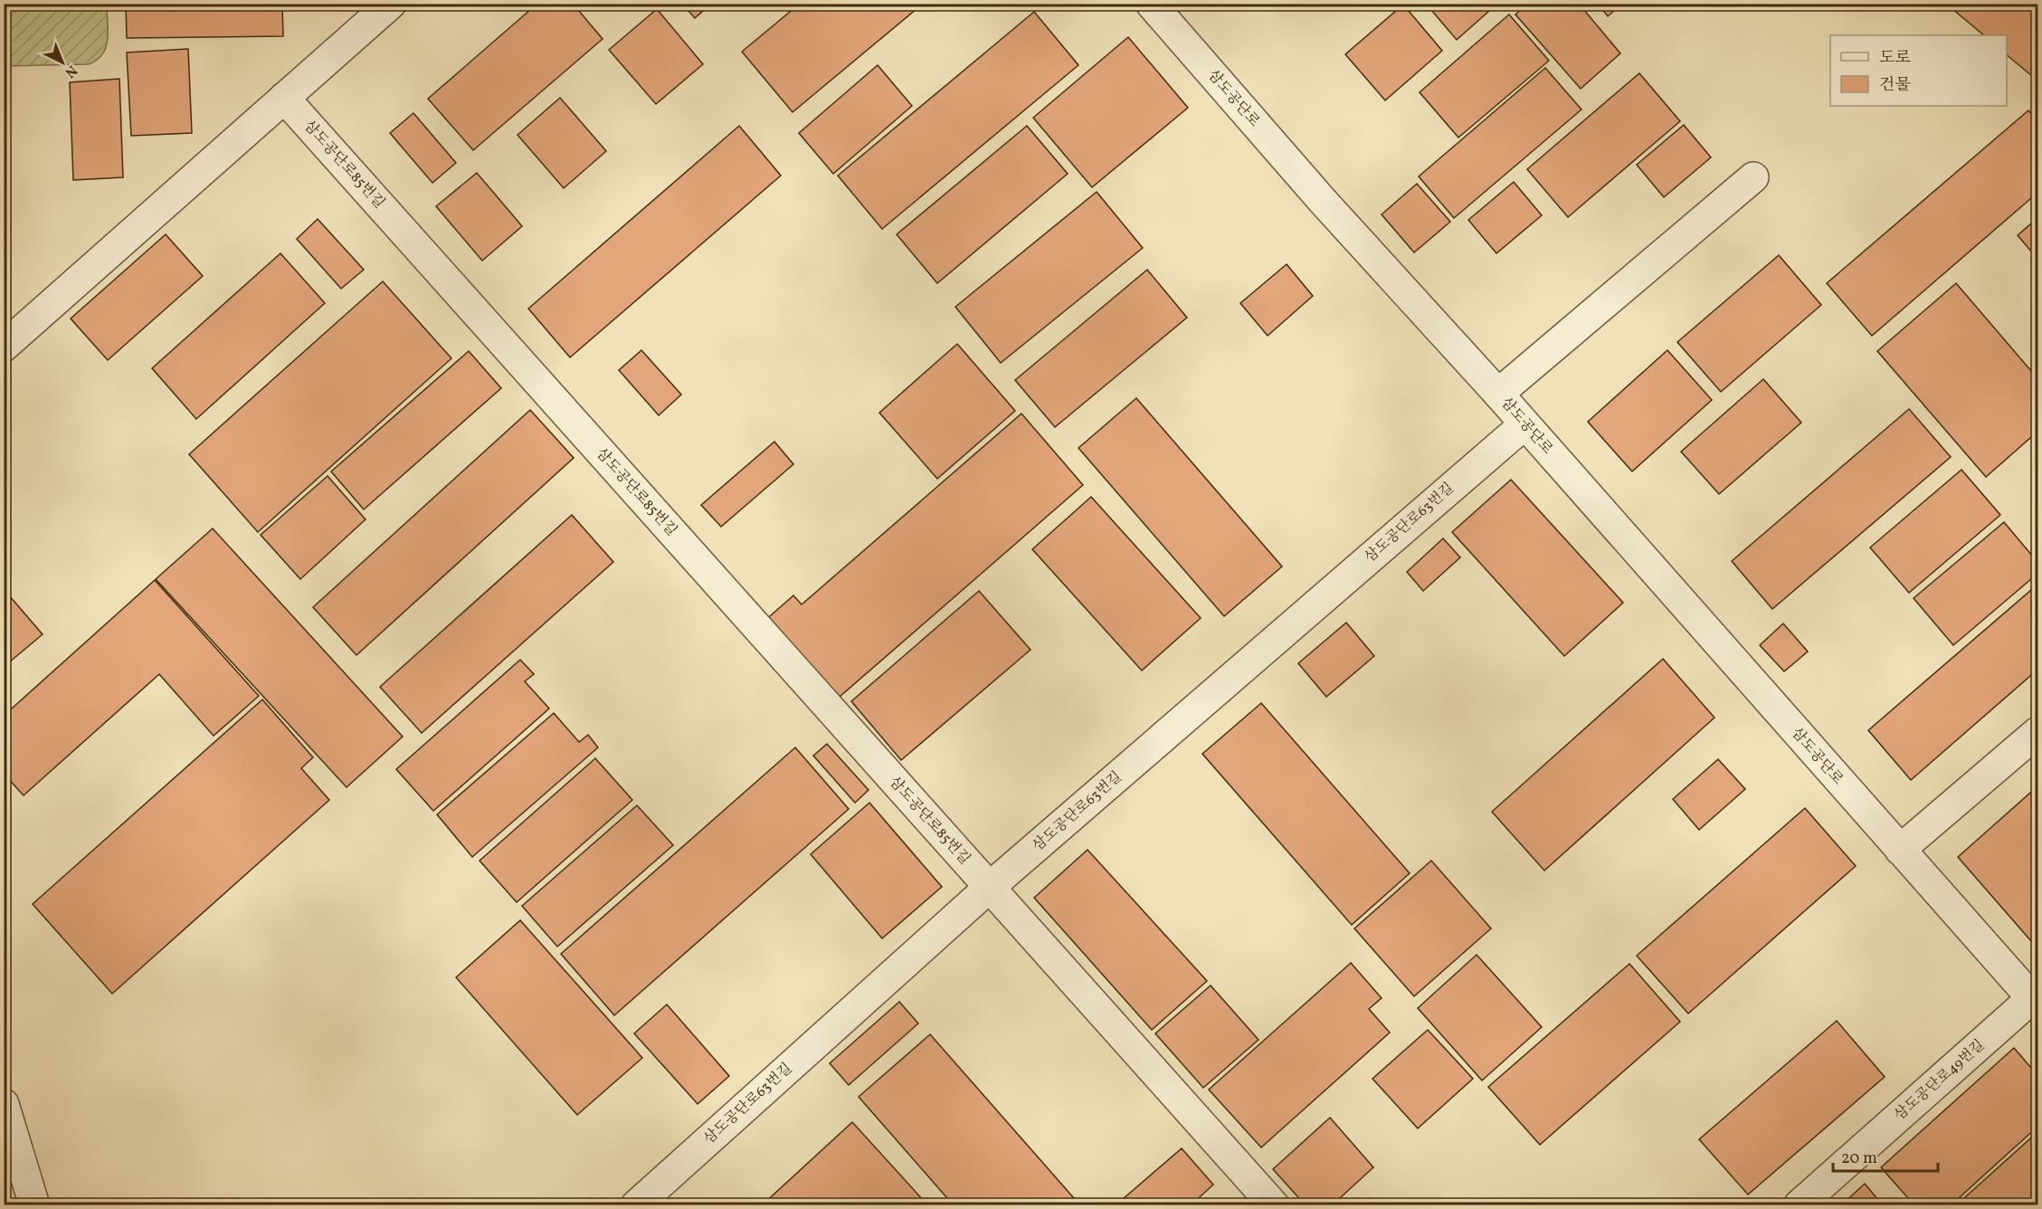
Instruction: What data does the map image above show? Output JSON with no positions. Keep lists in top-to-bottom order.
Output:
{
  "streets": {
    "street": [
      "삼도공단로",
      "삼도공단로85번길",
      "삼도공단로63번길",
      "삼도공단로49번길"
    ]
  },
  "crossings": [
    ["삼도공단로", "삼도공단로63번길"],
    ["삼도공단로", "삼도공단로49번길"],
    ["삼도공단로85번길", "삼도공단로63번길"]
  ],
  "legend": ["도로", "건물"],
  "scale_bar": "20 m",
  "north": "bottom right"
}
